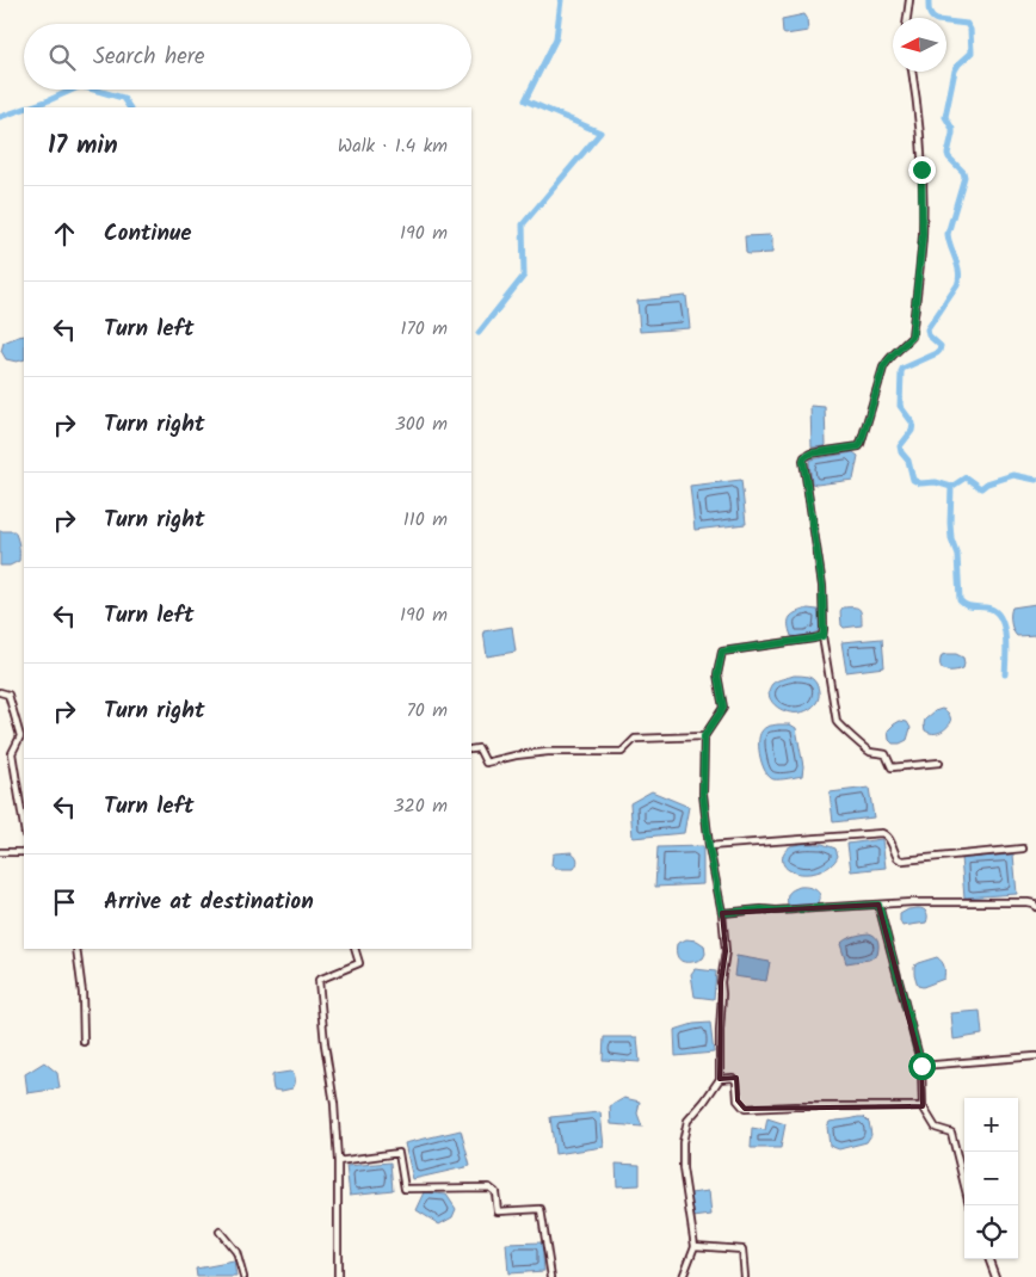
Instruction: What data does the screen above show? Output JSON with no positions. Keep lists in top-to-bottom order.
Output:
{
  "north": "left",
  "page": {
    "search": "Search here",
    "heading": ["17 min", "Walk · 1.4 km"],
    "list": [
      ["Continue", "190 m"],
      ["Turn left", "170 m"],
      ["Turn right", "300 m"],
      ["Turn right", "110 m"],
      ["Turn left", "190 m"],
      ["Turn right", "70 m"],
      ["Turn left", "320 m"],
      "Arrive at destination"
    ],
    "map_buttons": ["+", "−"]
  }
}
